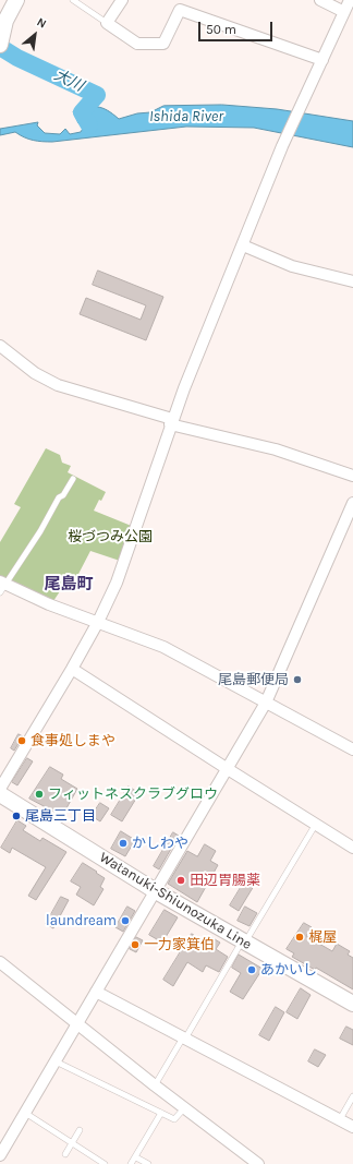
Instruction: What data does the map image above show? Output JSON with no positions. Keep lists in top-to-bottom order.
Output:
{
  "streets": {
    "main road": ["Watanuki-Shiunozuka Line"]
  },
  "districts": ["尾島町"],
  "water": ["大川", "Ishida River"],
  "parks": ["桜づつみ公園"],
  "places": [
    "尾島郵便局",
    "食事処しまや",
    "フィットネスクラブグロウ",
    "尾島三丁目",
    "かしわや",
    "田辺胃腸薬",
    "laundream",
    "梶屋",
    "一力家箕伯",
    "あかいし"
  ],
  "scale_bar": "50 m",
  "north": "top right"
}
